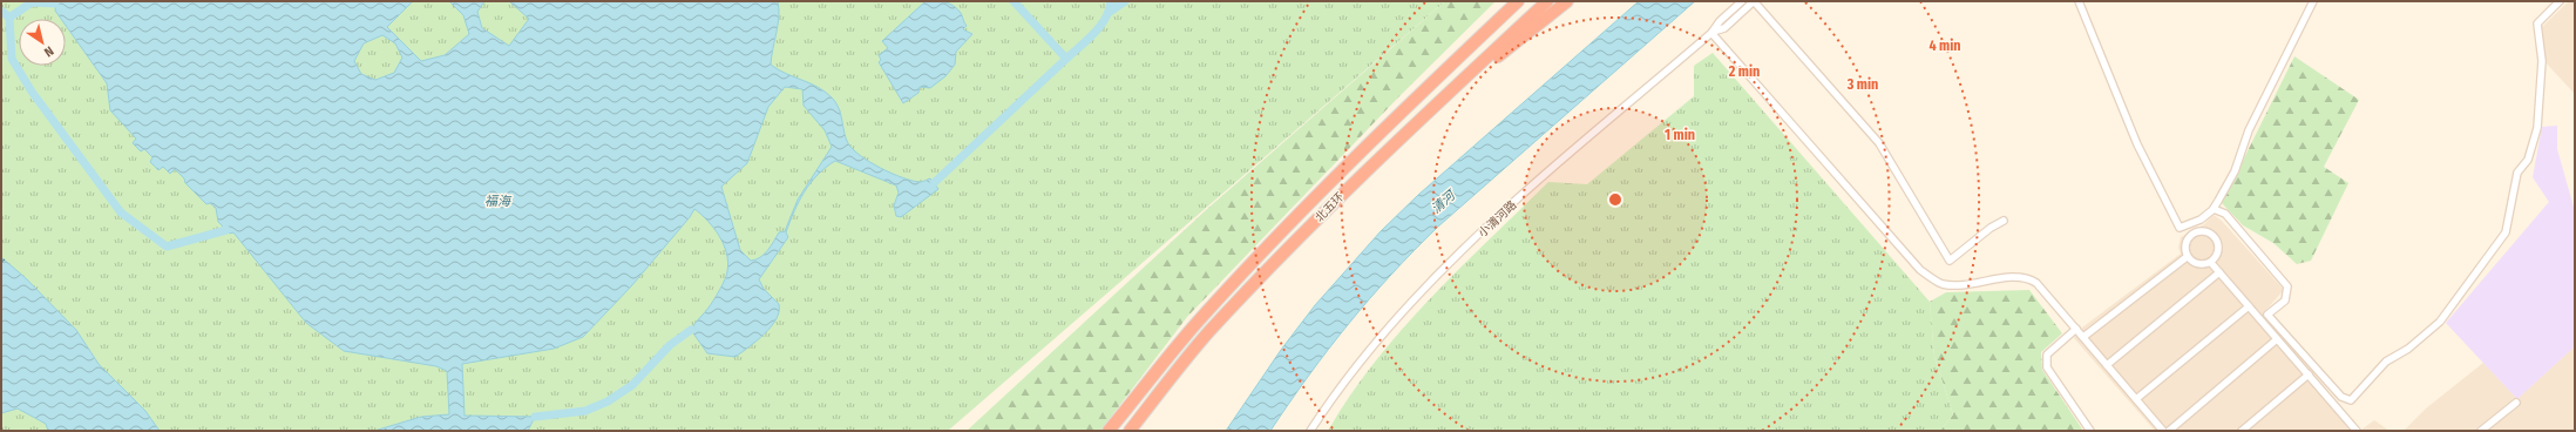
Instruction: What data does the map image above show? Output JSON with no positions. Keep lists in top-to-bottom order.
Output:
{
  "streets": {
    "highway": ["北五环"],
    "street": ["小清河路"]
  },
  "water": ["福海", "清河"],
  "north": "bottom right",
  "rings": [
    "4 min",
    "2 min",
    "3 min",
    "1 min"
  ]
}
